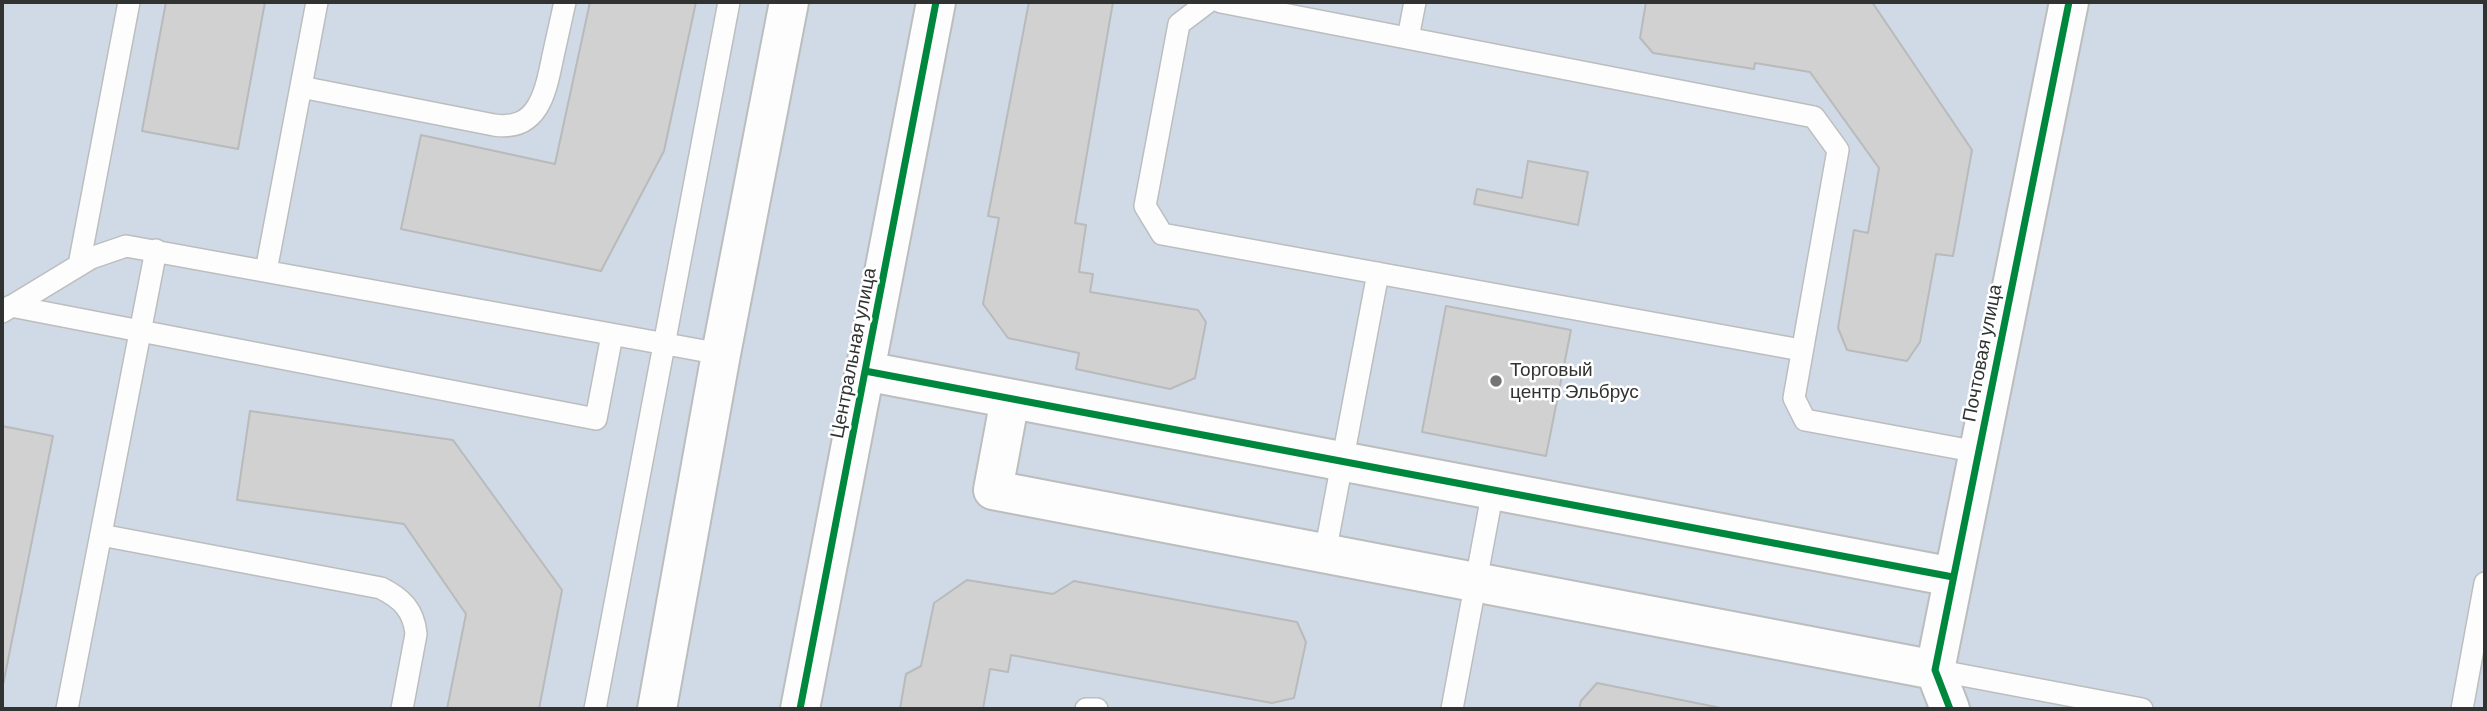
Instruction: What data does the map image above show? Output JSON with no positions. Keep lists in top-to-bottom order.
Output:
{
  "streets": {
    "street": ["Центральная улица", "Почтовая улица"]
  },
  "places": ["Торговый центр Эльбрус"]
}
